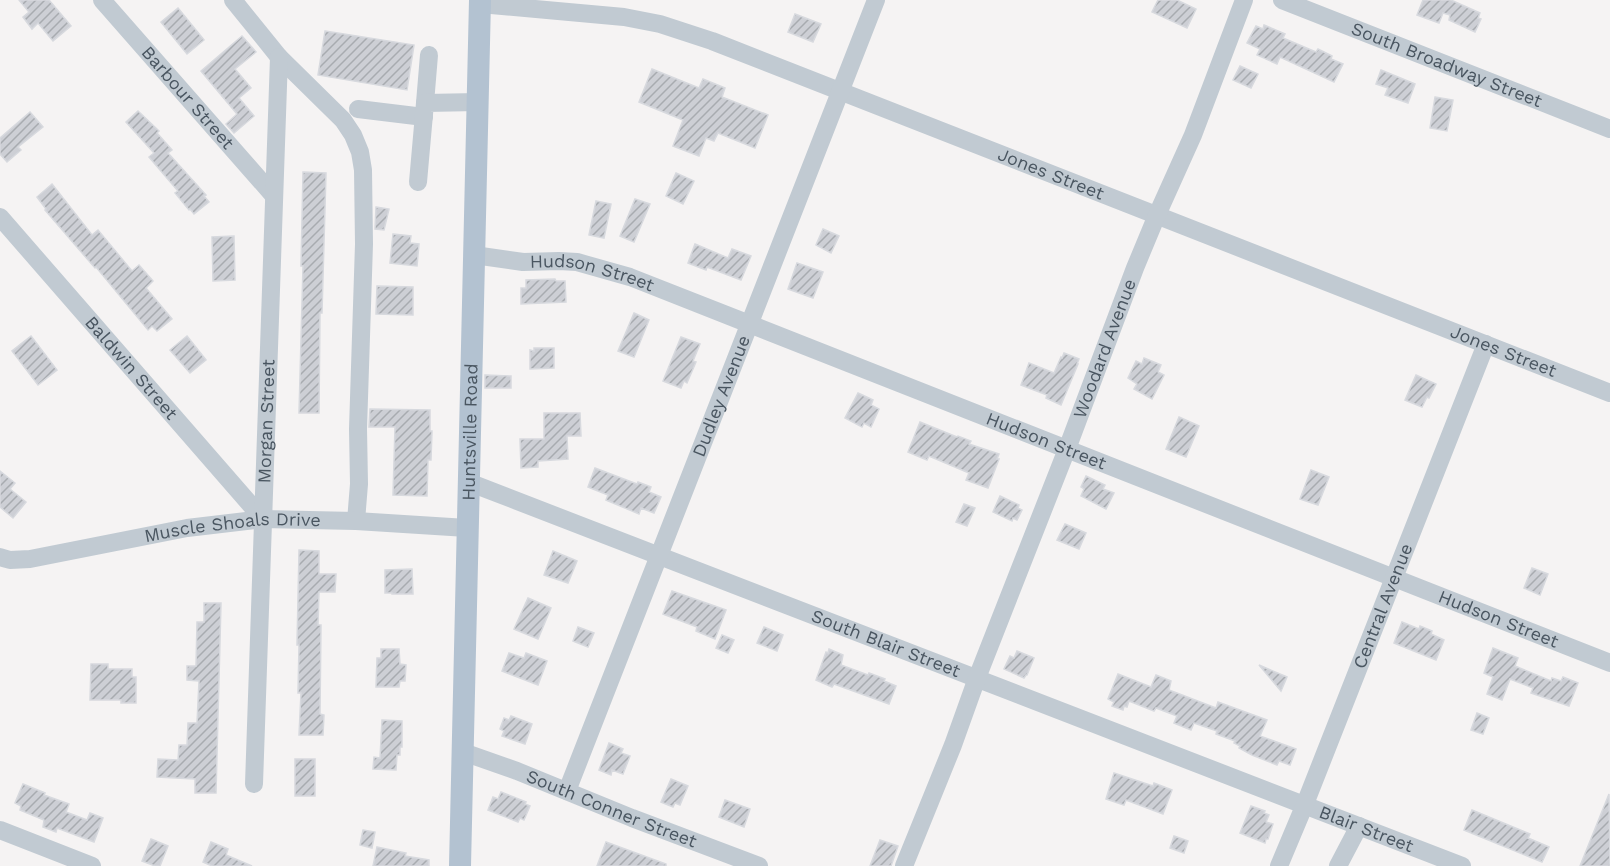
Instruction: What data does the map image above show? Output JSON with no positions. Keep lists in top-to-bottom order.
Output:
{
  "streets": {
    "main road": ["Huntsville Road"],
    "street": [
      "South Broadway Street",
      "Barbour Street",
      "Jones Street",
      "Hudson Street",
      "Woodard Avenue",
      "Baldwin Street",
      "Dudley Avenue",
      "Morgan Street",
      "Muscle Shoals Drive",
      "Central Avenue",
      "South Blair Street",
      "South Conner Street",
      "Blair Street"
    ]
  },
  "crossings": [
    ["Barbour Street", "Morgan Street"],
    ["Jones Street", "Woodard Avenue"],
    ["Jones Street", "Dudley Avenue"],
    ["Jones Street", "Huntsville Road"],
    ["Jones Street", "Central Avenue"],
    ["Hudson Street", "Woodard Avenue"],
    ["Hudson Street", "Dudley Avenue"],
    ["Hudson Street", "Huntsville Road"],
    ["Hudson Street", "Central Avenue"],
    ["Woodard Avenue", "South Blair Street"],
    ["Baldwin Street", "Morgan Street"],
    ["Baldwin Street", "Muscle Shoals Drive"],
    ["Dudley Avenue", "South Blair Street"],
    ["Dudley Avenue", "South Conner Street"],
    ["Morgan Street", "Muscle Shoals Drive"],
    ["Huntsville Road", "Muscle Shoals Drive"],
    ["Huntsville Road", "South Blair Street"],
    ["Huntsville Road", "South Conner Street"],
    ["Central Avenue", "South Blair Street"],
    ["Central Avenue", "Blair Street"],
    ["South Blair Street", "Blair Street"]
  ]
}
